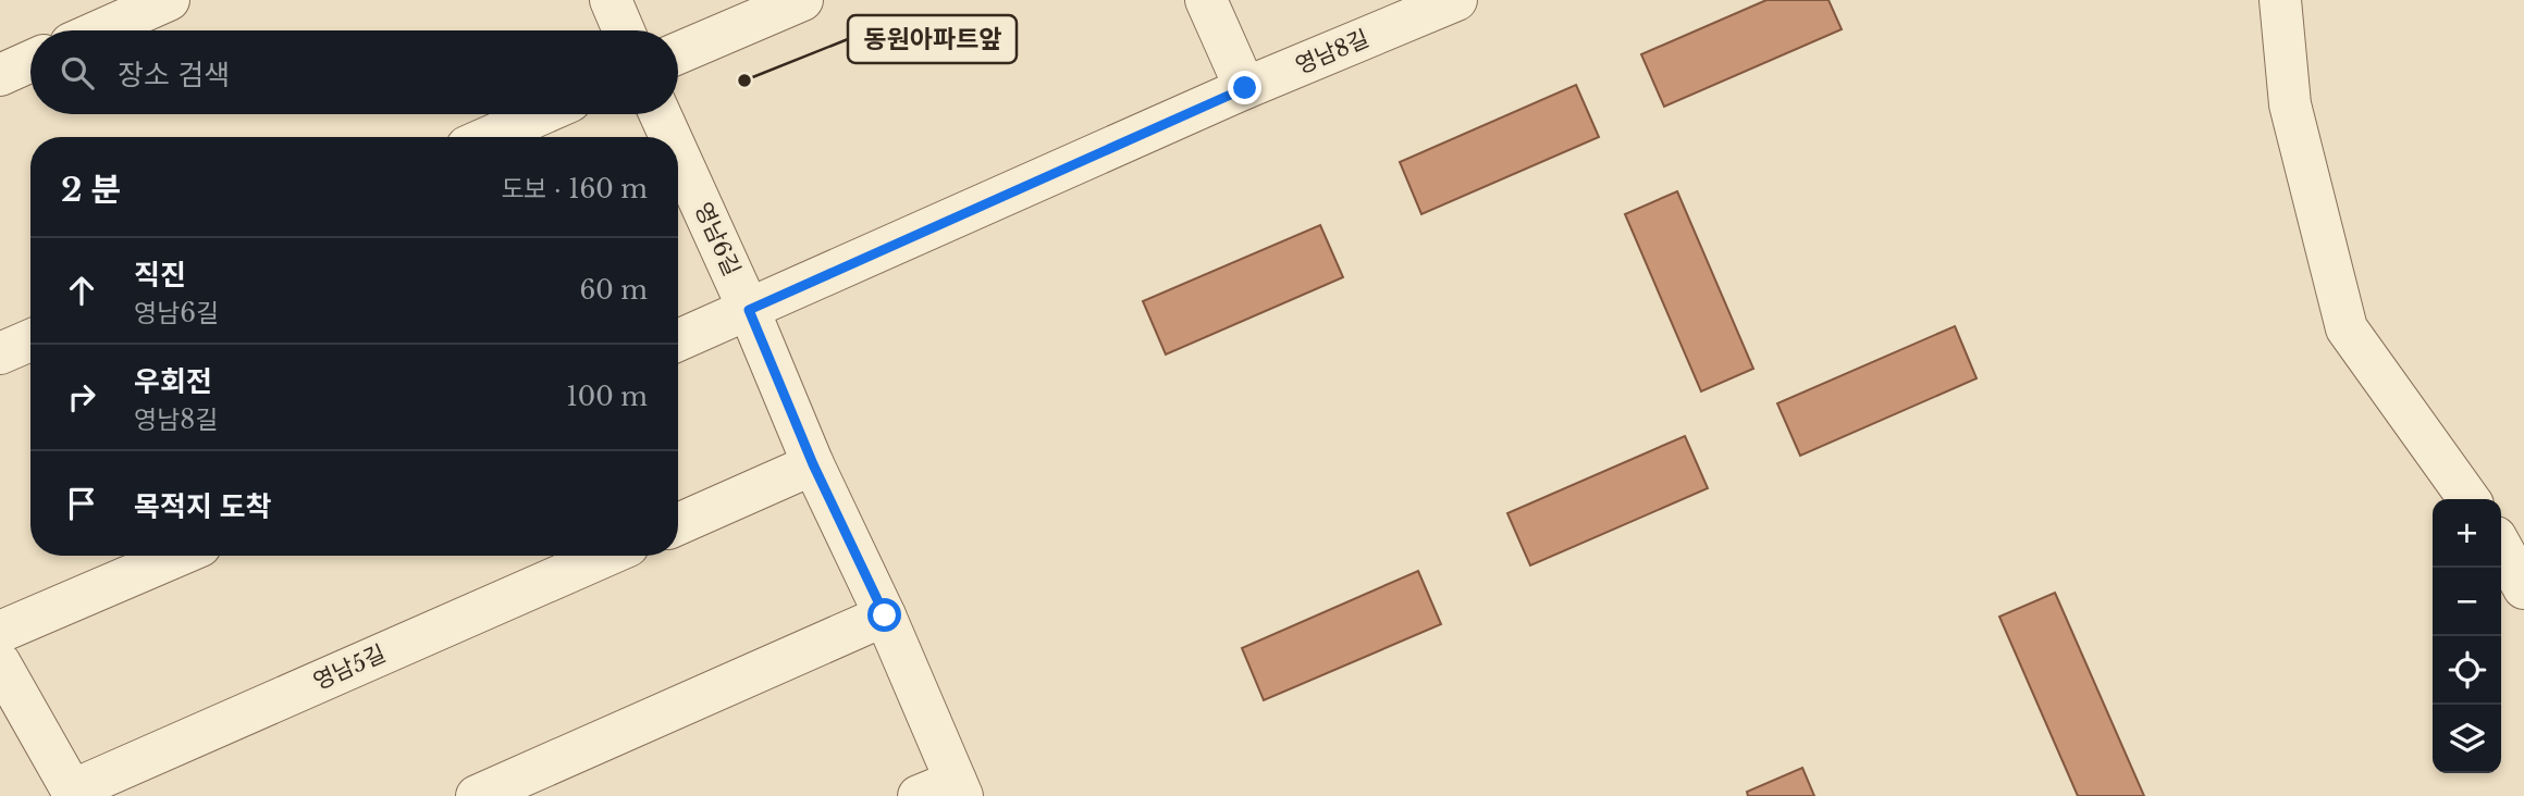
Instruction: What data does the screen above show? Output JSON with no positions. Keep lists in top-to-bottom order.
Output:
{
  "streets": {
    "street": ["영남8길", "영남6길", "영남5길"]
  },
  "crossings": [
    ["영남8길", "영남6길"]
  ],
  "places": ["동원아파트앞"],
  "page": {
    "search": "장소 검색",
    "heading": ["2 분", "도보 · 160 m"],
    "list": [
      ["직진", "영남6길", "60 m"],
      ["우회전", "영남8길", "100 m"],
      "목적지 도착"
    ],
    "map_buttons": ["+", "−"]
  }
}
